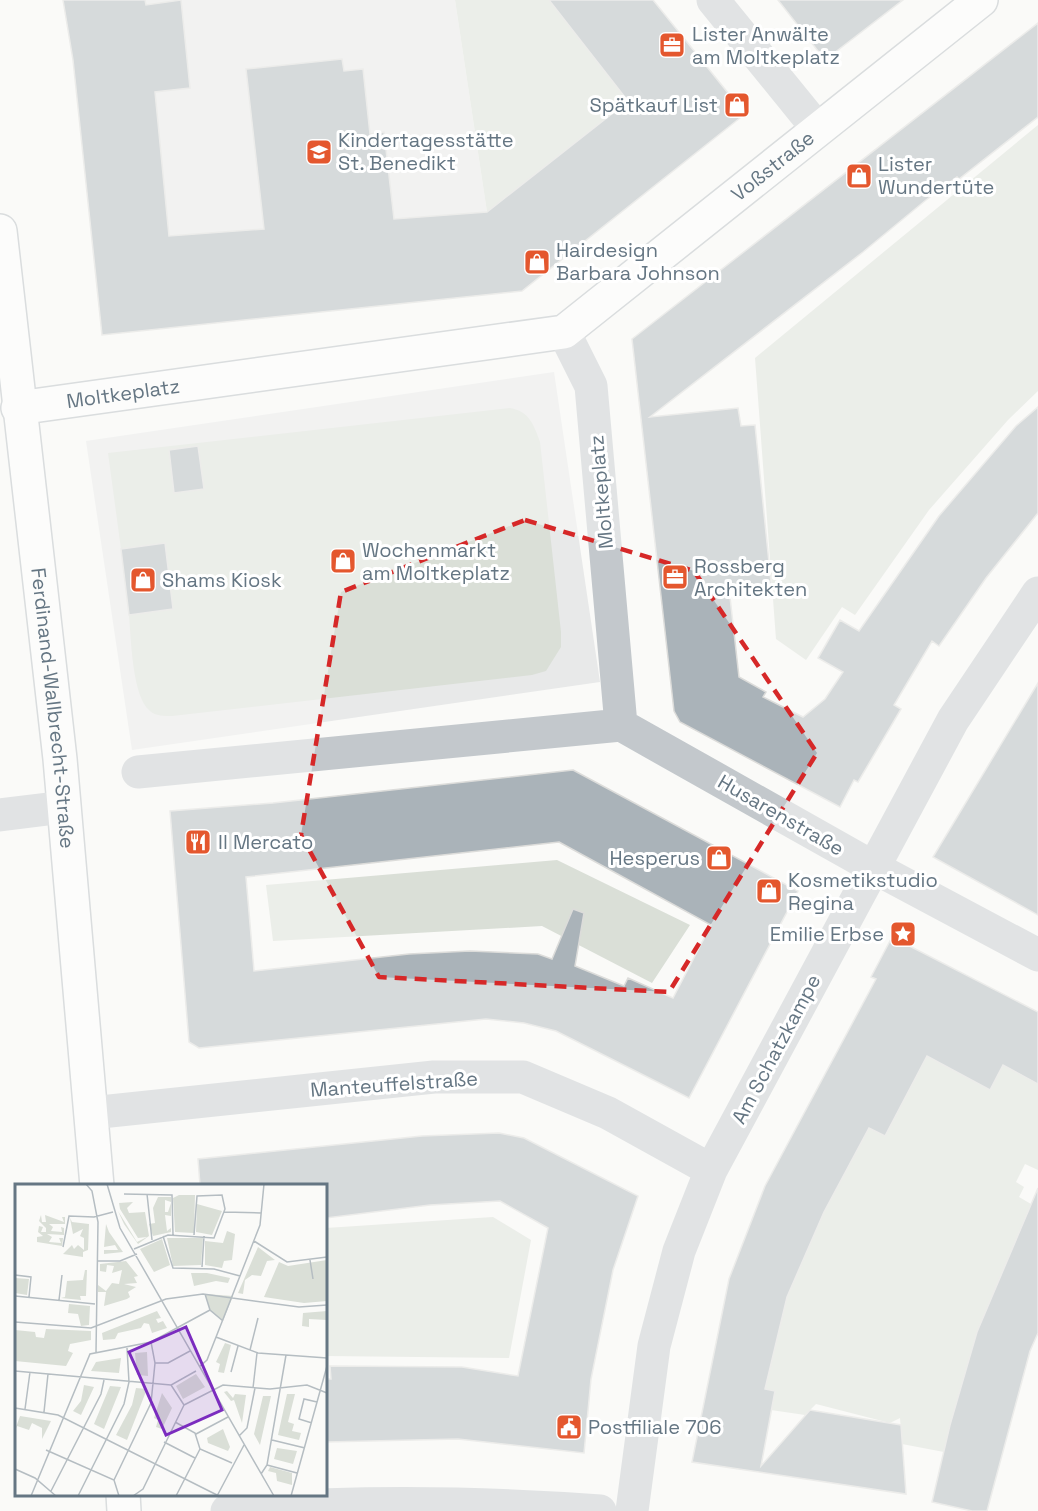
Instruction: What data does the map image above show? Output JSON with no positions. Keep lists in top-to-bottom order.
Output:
{
  "streets": {
    "street": [
      "Voßstraße",
      "Moltkeplatz",
      "Ferdinand-Wallbrecht-Straße",
      "Husarenstraße",
      "Am Schatzkampe",
      "Manteuffelstraße"
    ]
  },
  "crossings": [
    ["Voßstraße", "Moltkeplatz"],
    ["Moltkeplatz", "Ferdinand-Wallbrecht-Straße"],
    ["Moltkeplatz", "Husarenstraße"],
    ["Ferdinand-Wallbrecht-Straße", "Manteuffelstraße"],
    ["Husarenstraße", "Am Schatzkampe"],
    ["Am Schatzkampe", "Manteuffelstraße"]
  ],
  "places": {
    "office": ["Lister Anwälte am Moltkeplatz", "Rossberg Architekten"],
    "shop": [
      "Spätkauf List",
      "Lister Wundertüte",
      "Hairdesign Barbara Johnson",
      "Wochenmarkt am Moltkeplatz",
      "Shams Kiosk",
      "Hesperus",
      "Kosmetikstudio Regina"
    ],
    "school or university": ["Kindertagesstätte St. Benedikt"],
    "restaurant": ["Il Mercato"],
    "place": ["Emilie Erbse"],
    "public building": ["Postfiliale 706"]
  }
}
